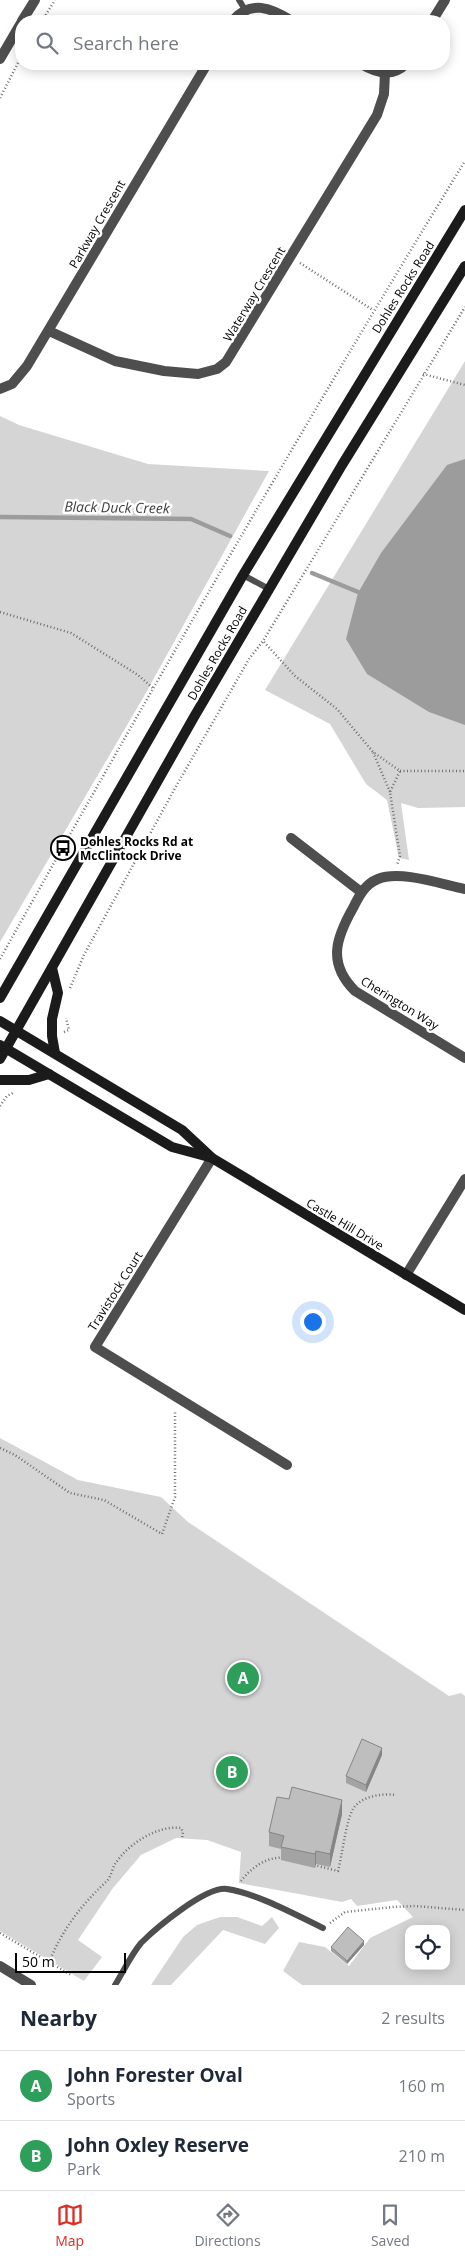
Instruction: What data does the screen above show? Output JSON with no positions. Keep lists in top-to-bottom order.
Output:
{
  "streets": {
    "main road": ["Dohles Rocks Road", "Castle Hill Drive"],
    "street": [
      "Parkway Crescent",
      "Waterway Crescent",
      "Cherington Way",
      "Travistock Court"
    ]
  },
  "crossings": [
    ["Parkway Crescent", "Waterway Crescent"],
    ["Dohles Rocks Road", "Castle Hill Drive"],
    ["Castle Hill Drive", "Travistock Court"]
  ],
  "water": ["Black Duck Creek"],
  "places": {
    "bus stop": ["Dohles Rocks Rd at McClintock Drive"]
  },
  "scale_bar": "50 m",
  "page": {
    "search": "Search here",
    "pins": ["A", "B"],
    "scale": "50 m",
    "heading": ["Nearby", "2 results"],
    "list": [
      {
        "mark": "A",
        "name": "John Forester Oval",
        "note": "Sports",
        "value": "160 m"
      },
      {
        "mark": "B",
        "name": "John Oxley Reserve",
        "note": "Park",
        "value": "210 m"
      }
    ],
    "nav": ["Map", "Directions", "Saved"]
  }
}
